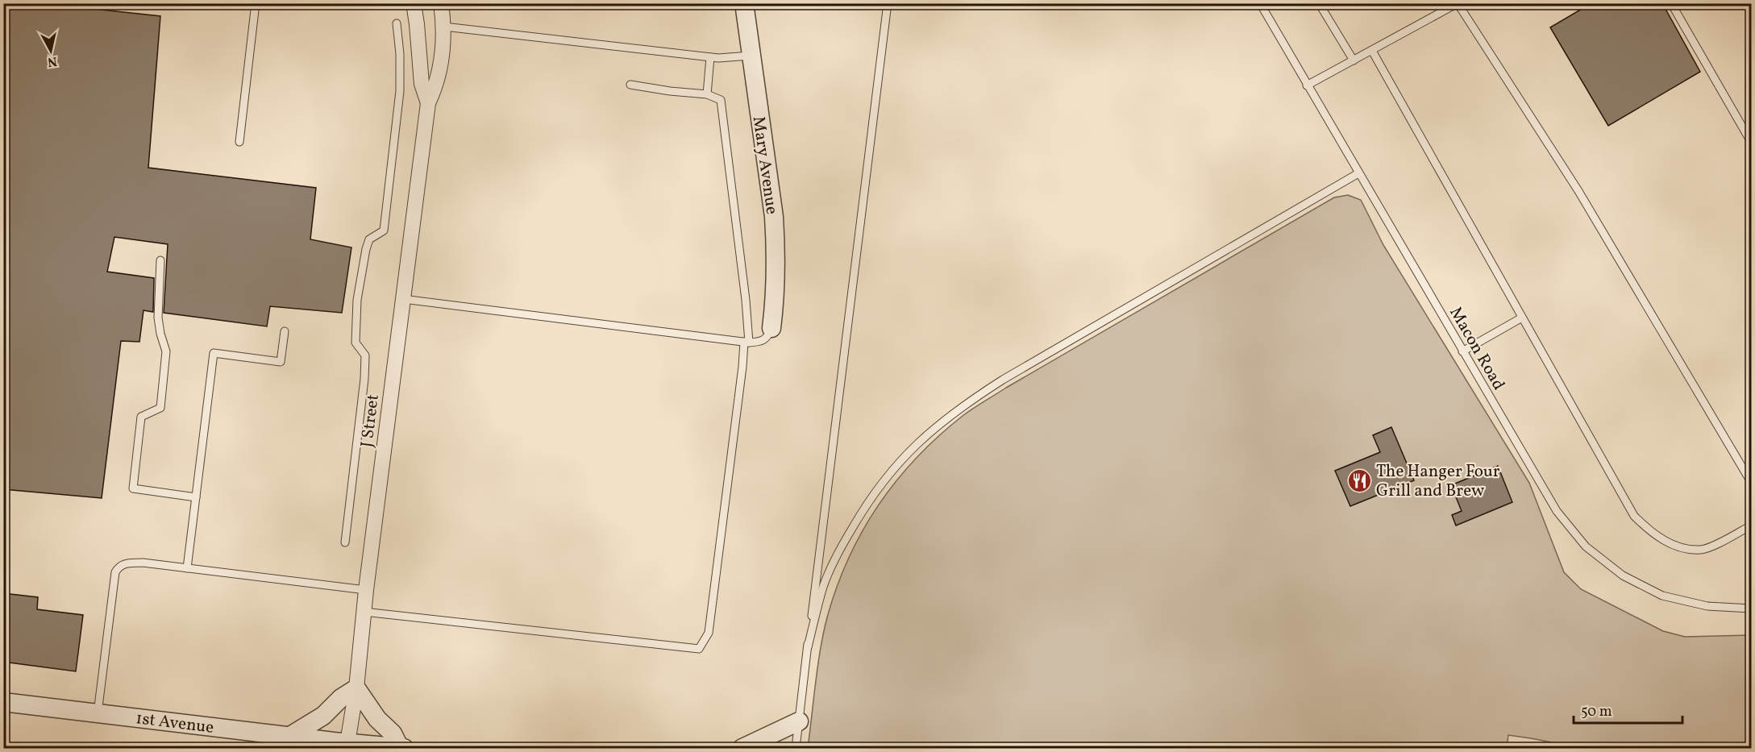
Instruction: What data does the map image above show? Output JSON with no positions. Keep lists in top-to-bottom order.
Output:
{
  "streets": {
    "street": ["Mary Avenue", "J Street", "1st Avenue"],
    "lane": ["Macon Road"]
  },
  "crossings": [
    ["J Street", "1st Avenue"]
  ],
  "places": {
    "restaurant": ["The Hanger Four Grill and Brew"]
  },
  "scale_bar": "50 m",
  "north": "bottom"
}
